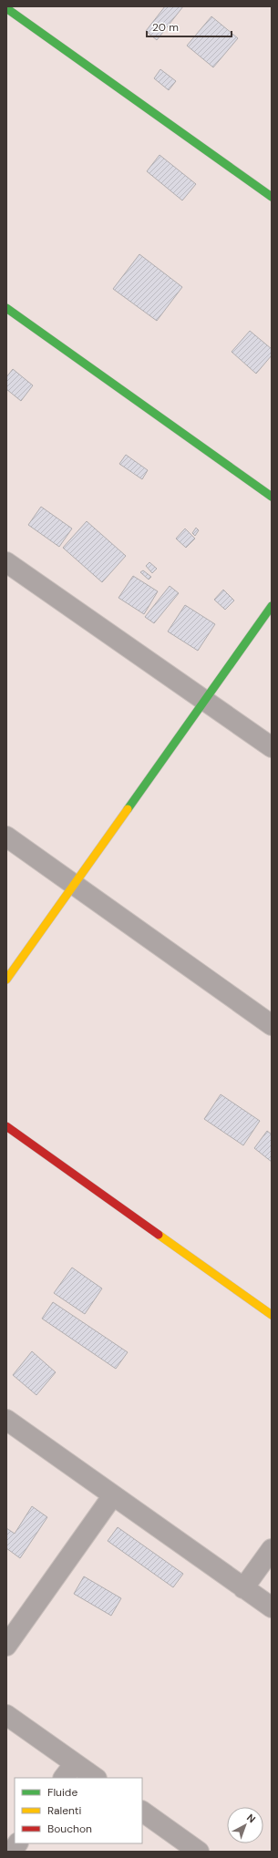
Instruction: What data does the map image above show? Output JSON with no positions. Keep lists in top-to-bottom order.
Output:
{
  "legend": ["Fluide", "Ralenti", "Bouchon"],
  "scale_bar": "20 m",
  "north": "top right"
}
